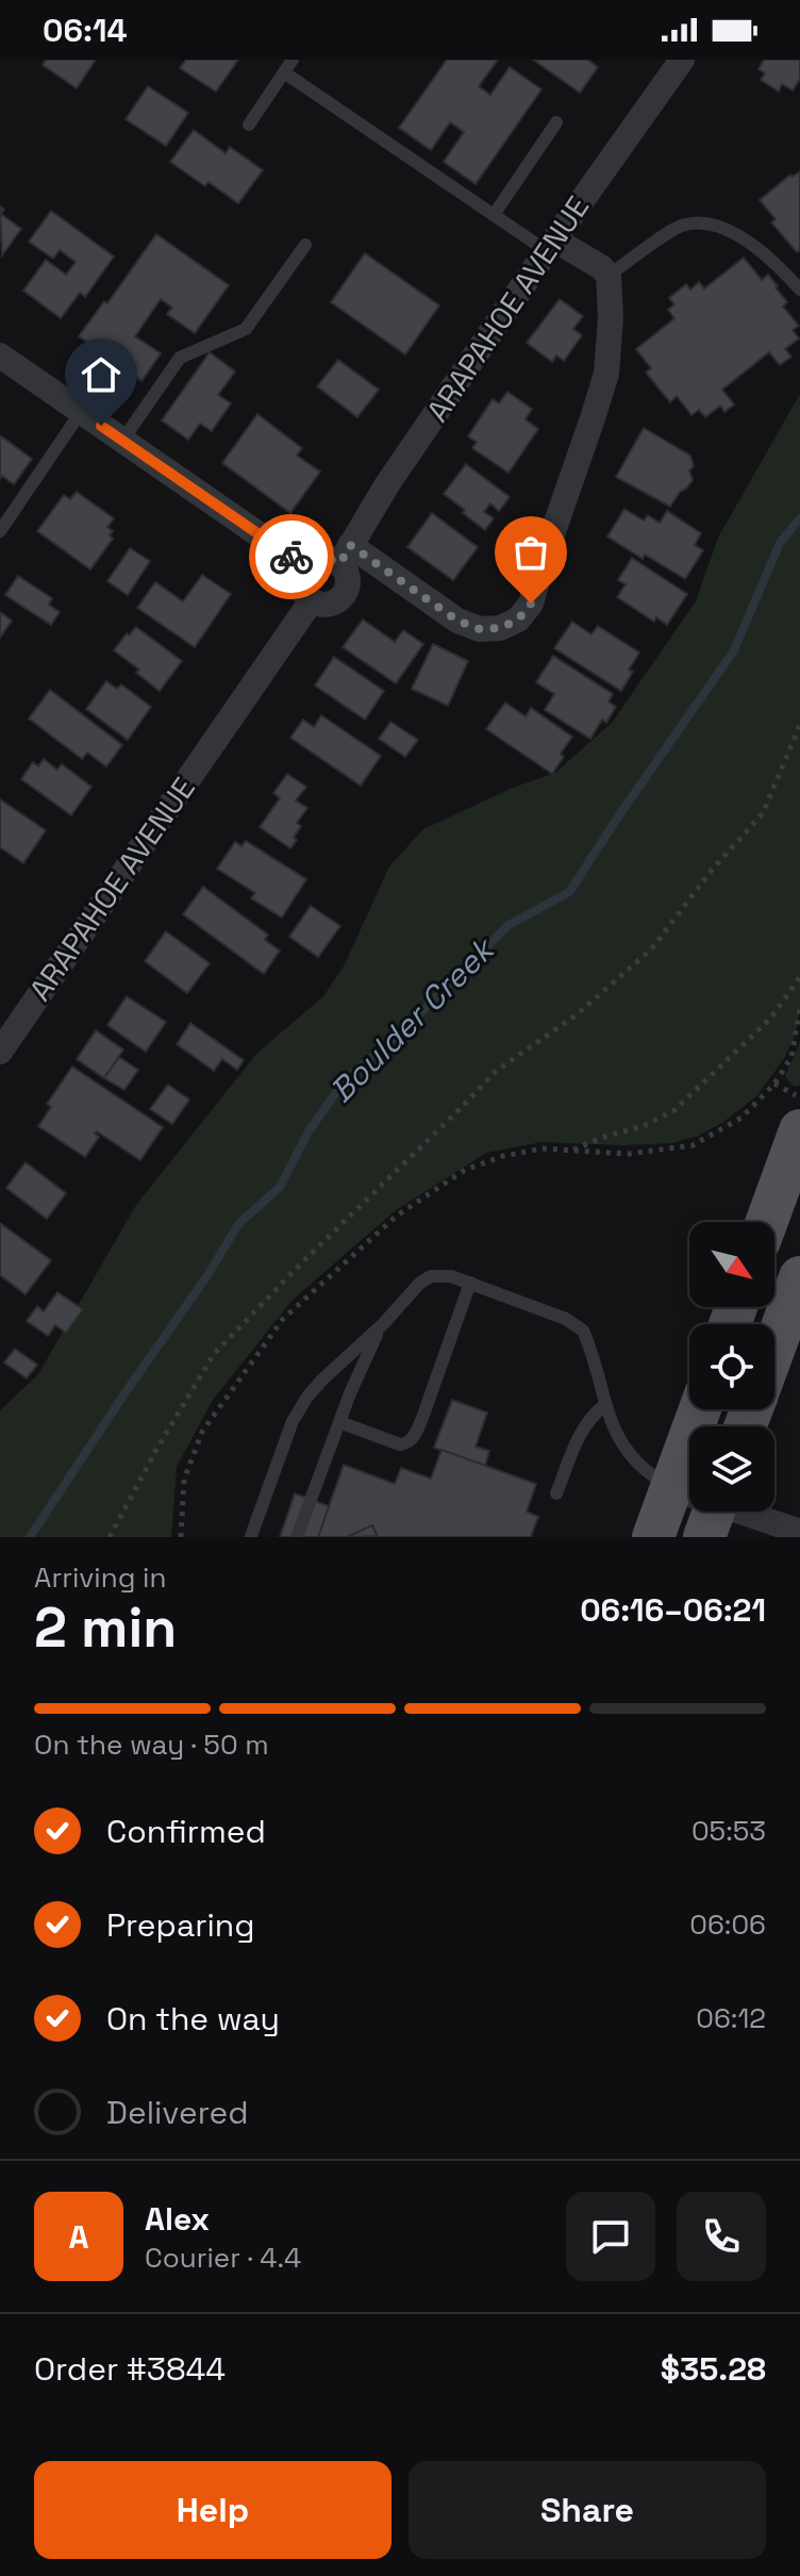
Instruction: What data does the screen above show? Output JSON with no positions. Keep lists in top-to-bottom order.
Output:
{
  "streets": {
    "street": ["ARAPAHOE AVENUE"]
  },
  "water": ["Boulder Creek"],
  "north": "bottom right",
  "page": {
    "status": "06:14",
    "heading": ["2 min", "Arriving in", "06:16–06:21"],
    "panel": [
      "Alex",
      "Courier · 4.4",
      "Order #3844",
      "$35.28"
    ],
    "bar": "On the way · 50 m",
    "list": [
      ["Confirmed", "05:53"],
      ["Preparing", "06:06"],
      ["On the way", "06:12"],
      "Delivered"
    ],
    "round": "A",
    "buttons": ["Help", "Share"]
  }
}
